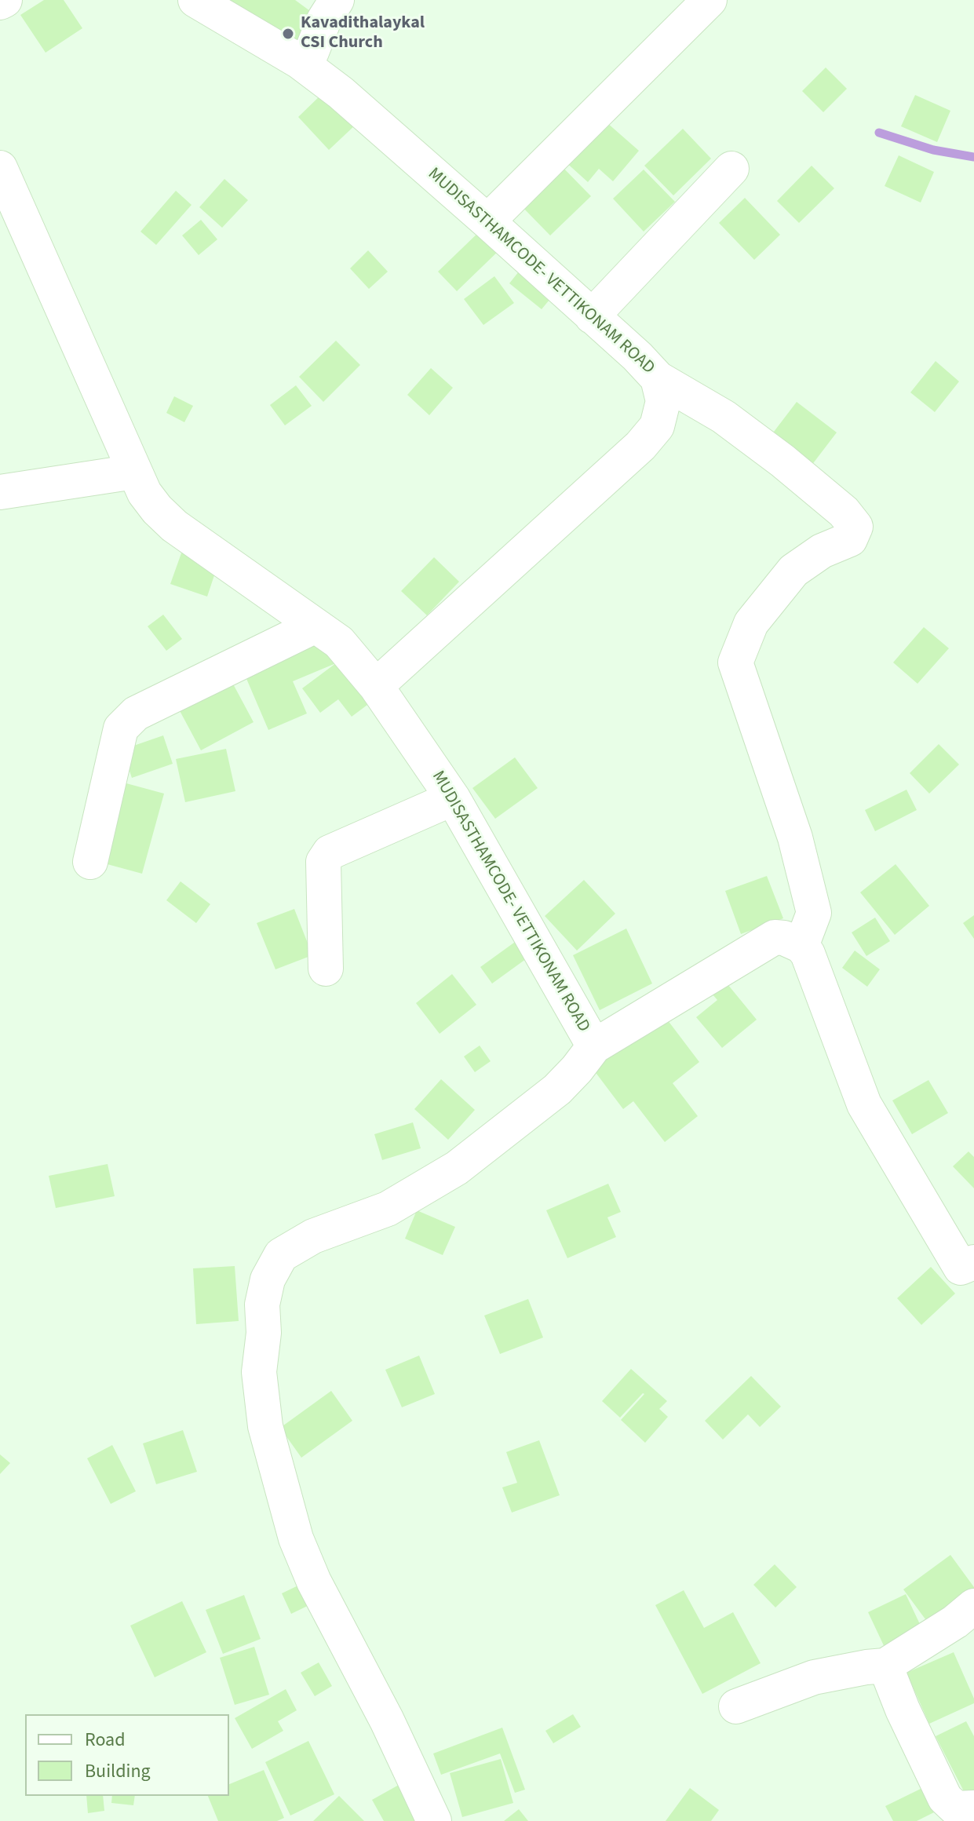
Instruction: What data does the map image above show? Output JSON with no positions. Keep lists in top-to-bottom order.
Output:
{
  "streets": {
    "street": ["MUDISASTHAMCODE- VETTIKONAM ROAD"]
  },
  "places": ["Kavadithalaykal CSI Church"],
  "legend": ["Road", "Building"]
}
